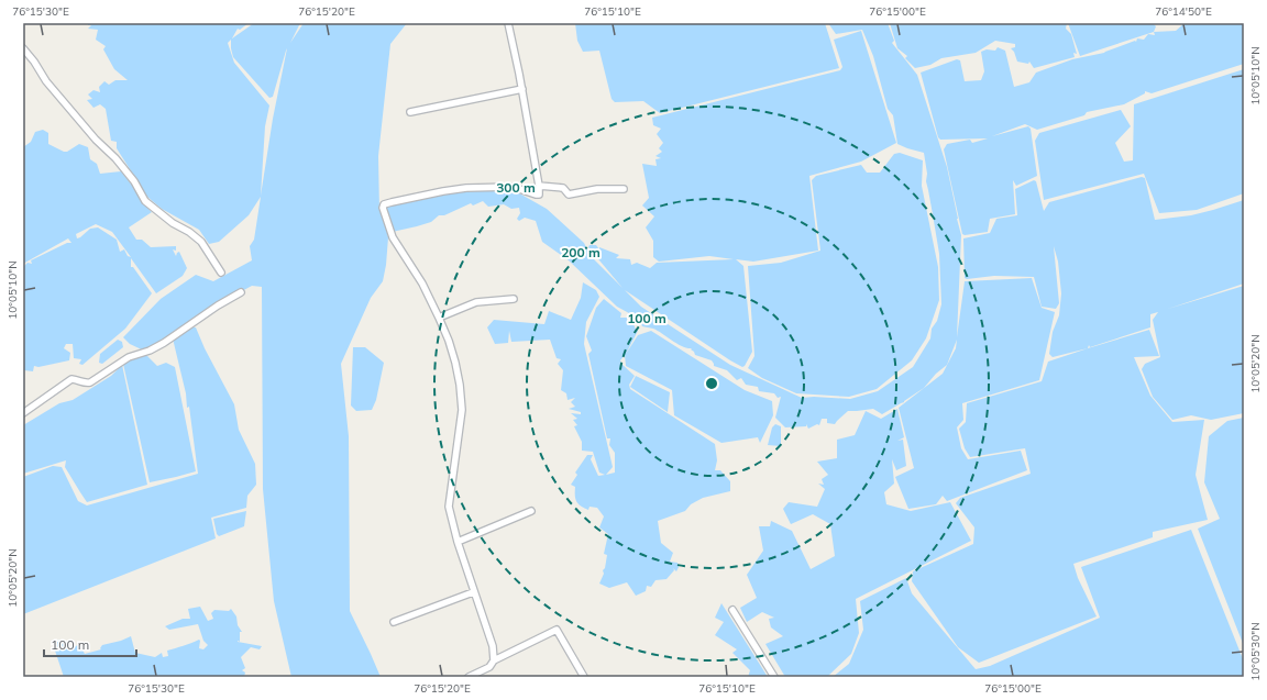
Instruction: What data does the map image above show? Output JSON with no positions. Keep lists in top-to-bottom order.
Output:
{
  "scale_bar": "100 m",
  "coordinates": [
    "76°15'30\"E",
    "76°15'20\"E",
    "76°15'10\"E",
    "76°15'00\"E",
    "76°14'50\"E",
    "10°05'10\"N",
    "10°05'20\"N",
    "10°05'30\"N"
  ],
  "rings": ["300 m", "200 m", "100 m"]
}
